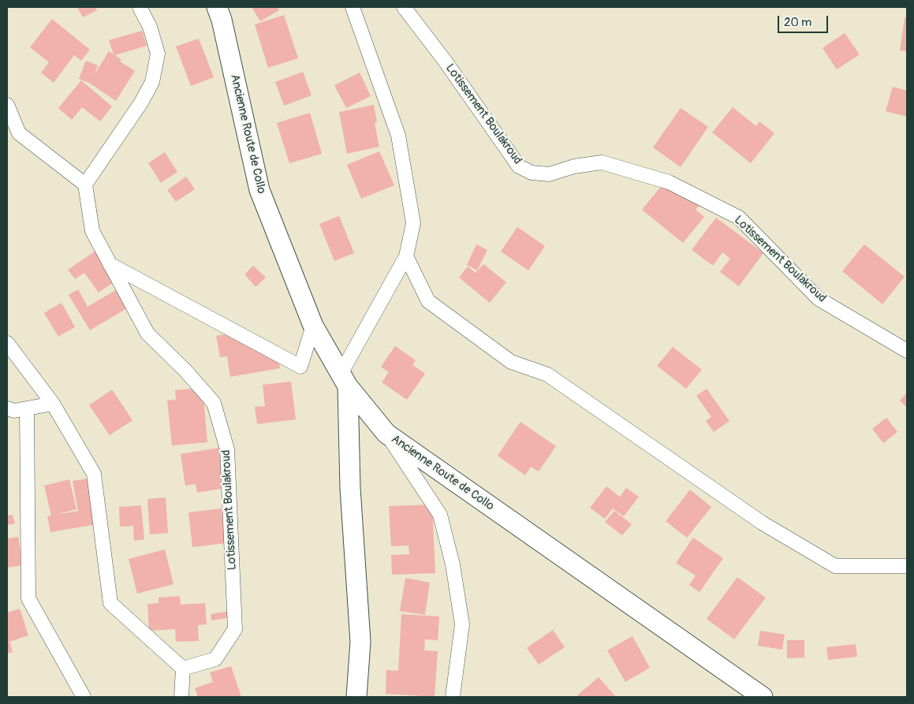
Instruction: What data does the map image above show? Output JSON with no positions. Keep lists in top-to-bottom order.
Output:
{
  "streets": {
    "main road": ["Ancienne Route de Collo"],
    "street": ["Lotissement Boulakroud"]
  },
  "scale_bar": "20 m"
}
